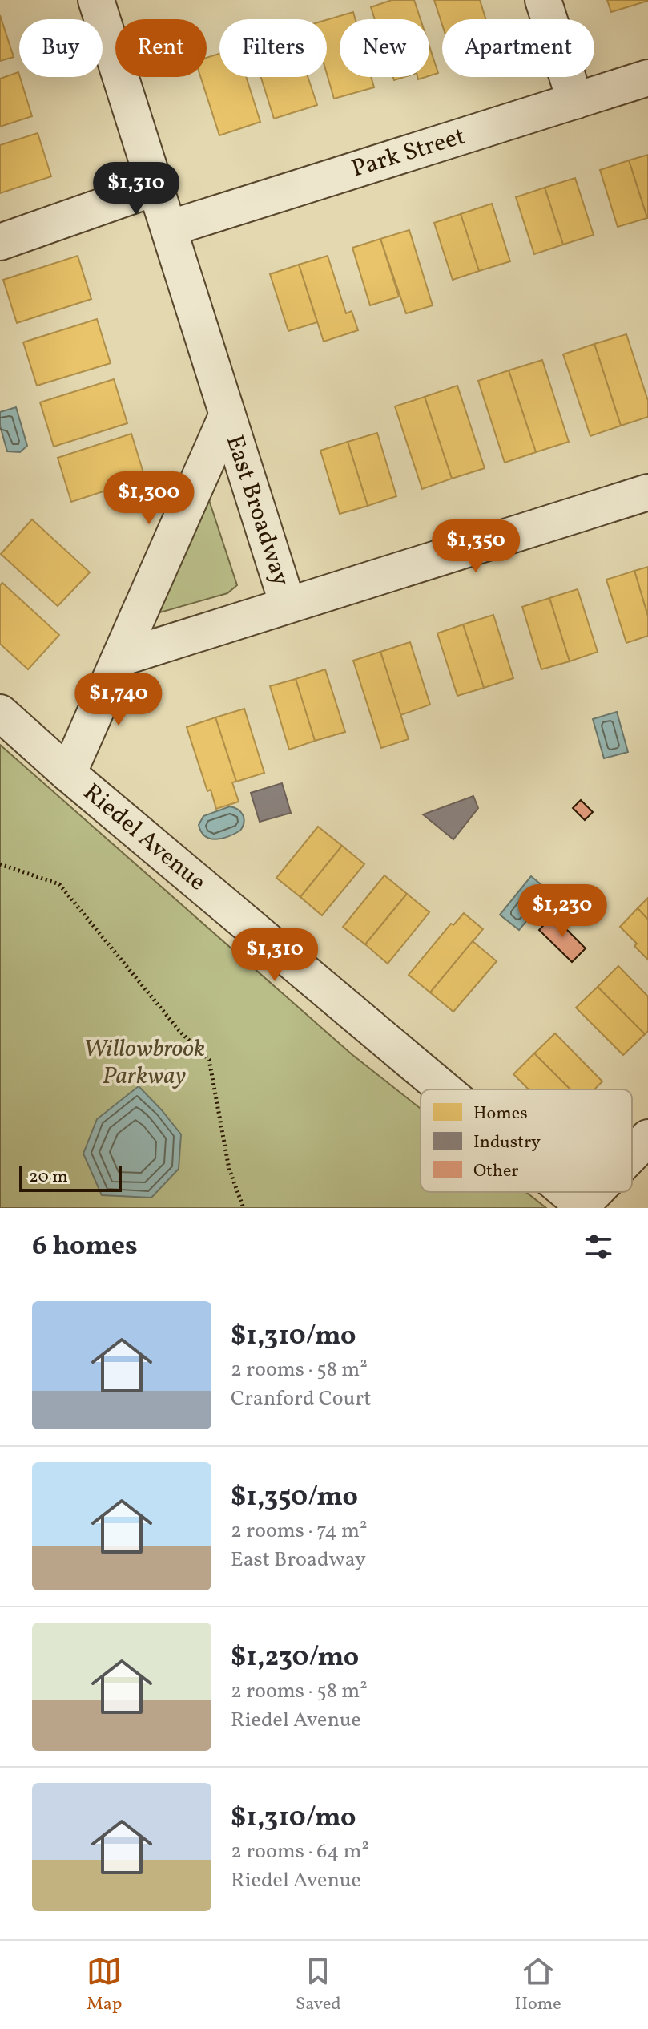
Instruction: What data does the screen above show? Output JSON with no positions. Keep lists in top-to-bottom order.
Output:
{
  "streets": {
    "street": ["Park Street", "East Broadway", "Riedel Avenue"]
  },
  "crossings": [
    ["Park Street", "East Broadway"]
  ],
  "parks": ["Willowbrook Parkway"],
  "legend": ["Homes", "Industry", "Other"],
  "scale_bar": "20 m",
  "page": {
    "chip": [
      "Buy",
      "Rent",
      "Filters",
      "New",
      "Apartment"
    ],
    "price": [
      "$1,310",
      "$1,300",
      "$1,350",
      "$1,740",
      "$1,230",
      "$1,310"
    ],
    "scale": "20 m",
    "heading": "6 homes",
    "list": [
      {
        "name": "$1,310/mo",
        "note": "2 rooms · 58 m² · Cranford Court"
      },
      {
        "name": "$1,350/mo",
        "note": "2 rooms · 74 m² · East Broadway"
      },
      {
        "name": "$1,230/mo",
        "note": "2 rooms · 58 m² · Riedel Avenue"
      },
      {
        "name": "$1,310/mo",
        "note": "2 rooms · 64 m² · Riedel Avenue"
      }
    ],
    "tabs": ["Map", "Saved", "Home"]
  }
}
